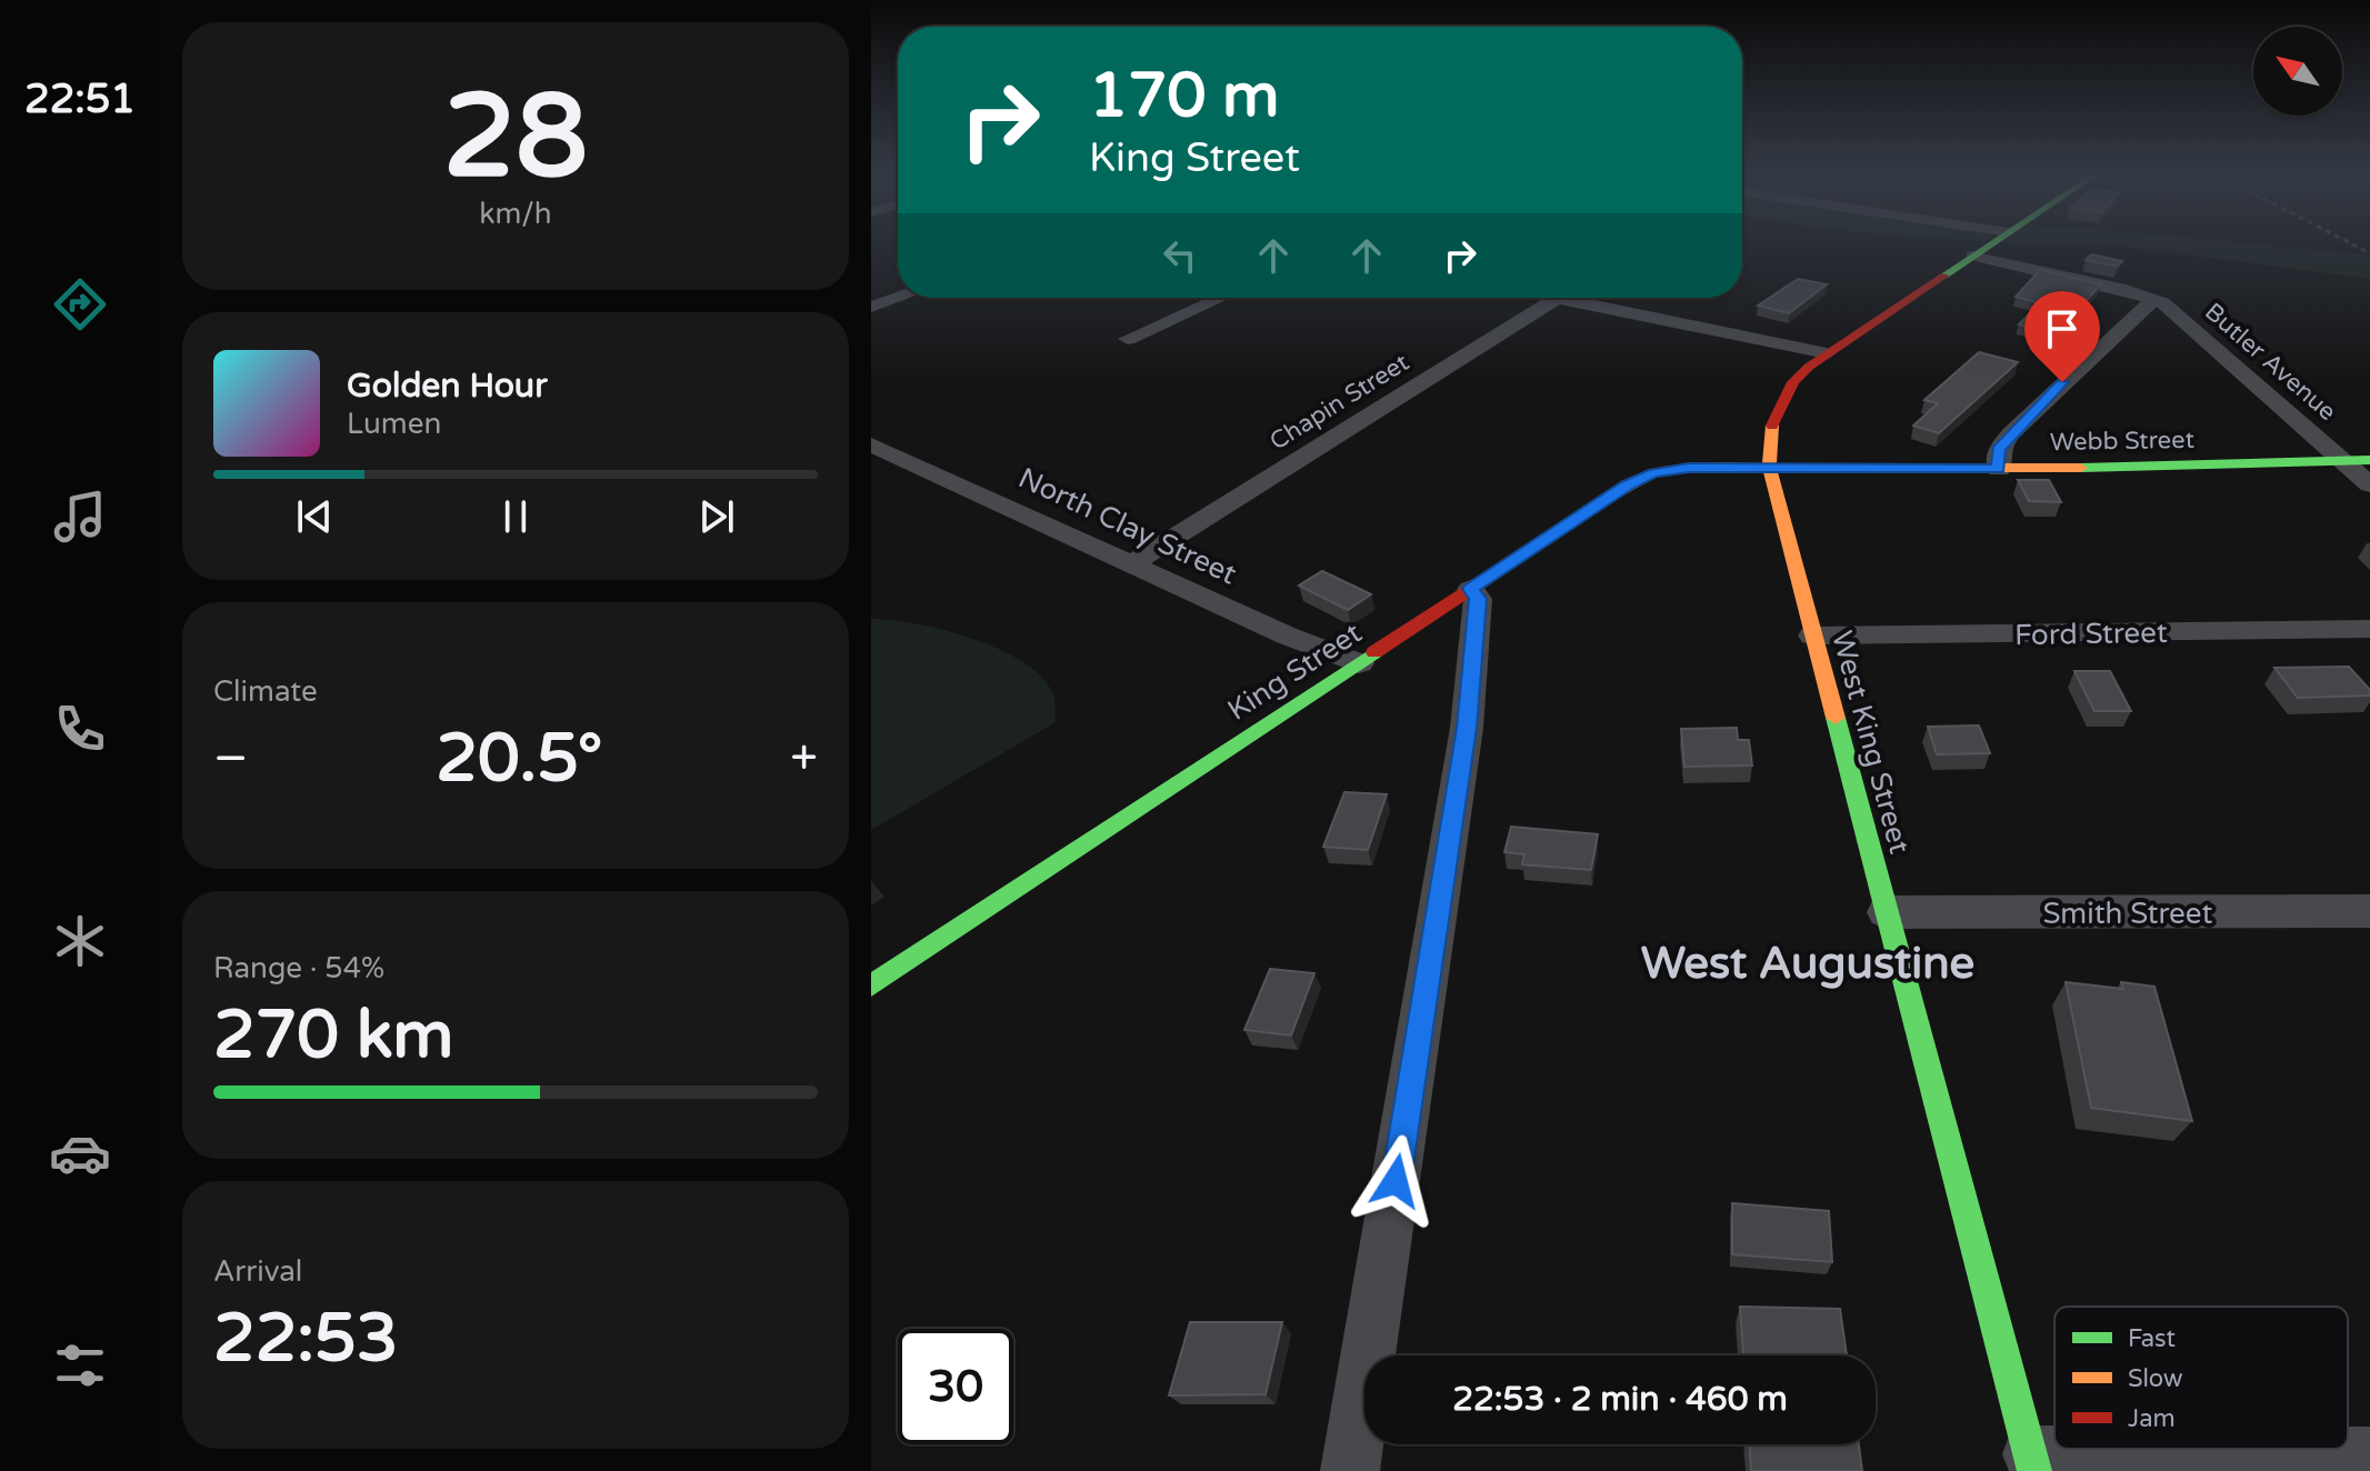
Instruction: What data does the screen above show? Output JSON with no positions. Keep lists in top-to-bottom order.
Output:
{
  "streets": {
    "main road": ["Webb Street", "King Street", "West King Street"],
    "street": [
      "Butler Avenue",
      "Chapin Street",
      "North Clay Street",
      "Ford Street",
      "Smith Street"
    ]
  },
  "crossings": [
    ["Butler Avenue", "Webb Street"],
    ["Butler Avenue", "West King Street"],
    ["Chapin Street", "North Clay Street"],
    ["Webb Street", "King Street"],
    ["Webb Street", "West King Street"],
    ["North Clay Street", "King Street"],
    ["Ford Street", "West King Street"],
    ["King Street", "West King Street"],
    ["West King Street", "Smith Street"]
  ],
  "districts": ["West Augustine"],
  "legend": ["Fast", "Slow", "Jam"],
  "north": "top left",
  "page": {
    "tabs": "22:51",
    "tile": [
      ["28", "km/h"],
      "Climate",
      ["Range · 54%", "270 km"],
      ["Arrival", "22:53"]
    ],
    "turn": ["170 m", "King Street"],
    "song": ["Golden Hour", "Lumen"],
    "heat": ["−", "20.5°", "+"],
    "limit": "30",
    "trip": "22:53 · 2 min · 460 m"
  }
}
